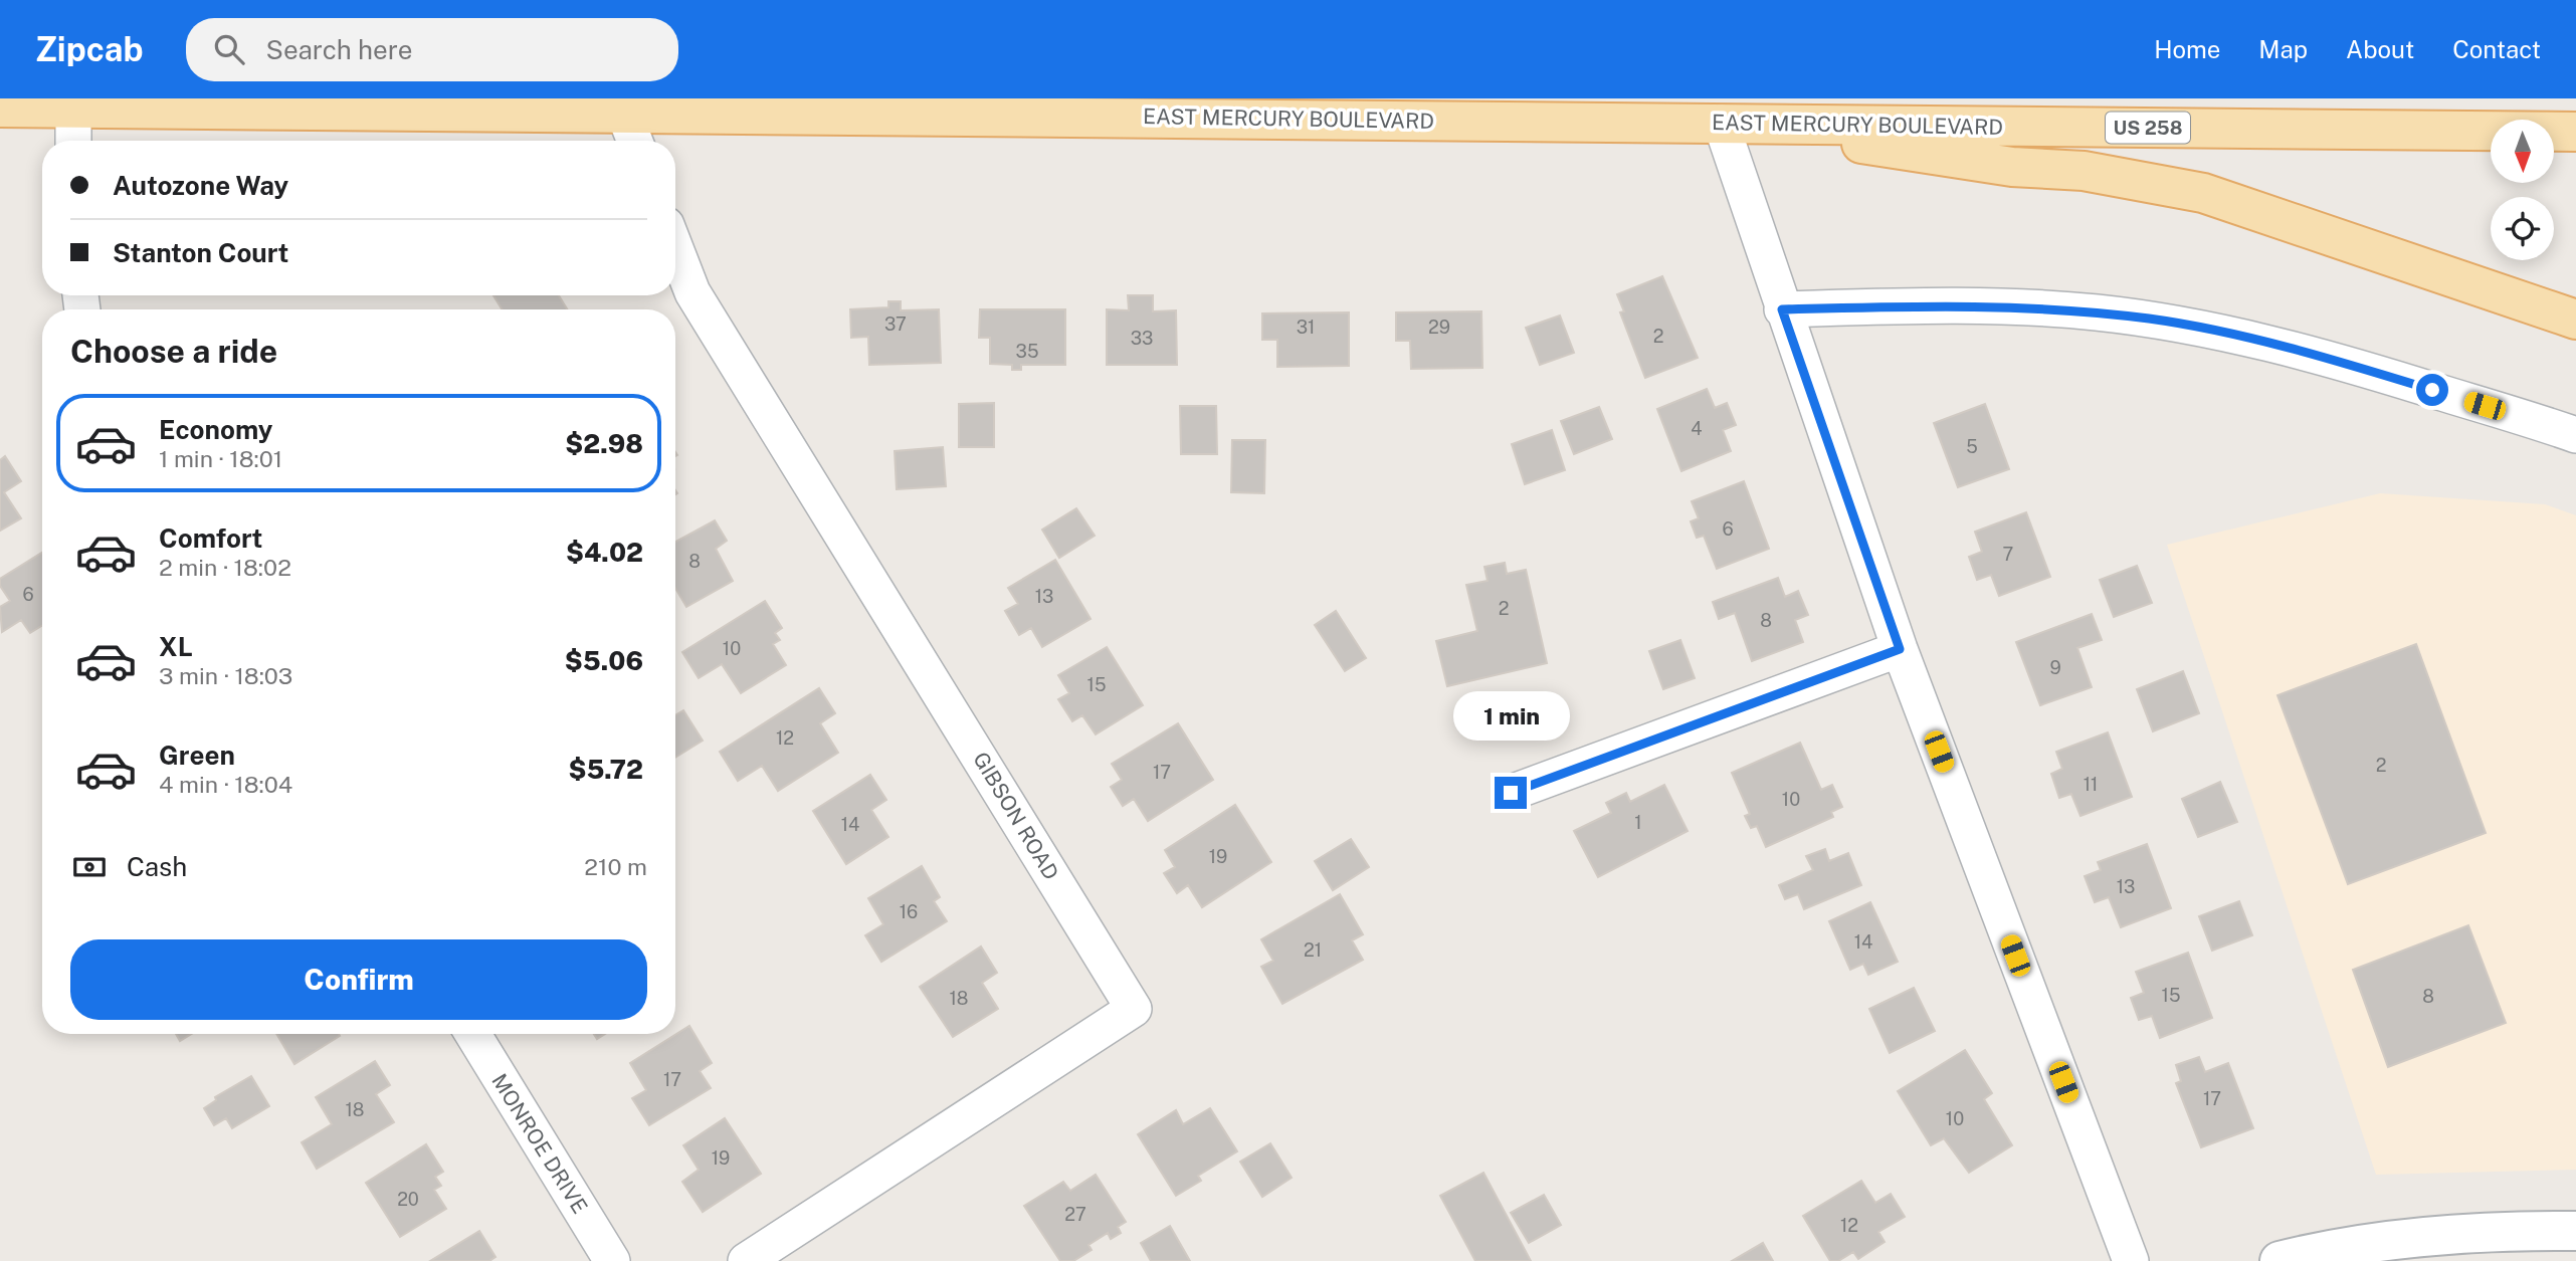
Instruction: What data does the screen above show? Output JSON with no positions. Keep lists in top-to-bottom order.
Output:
{
  "streets": {
    "main road": ["EAST MERCURY BOULEVARD", "US 258"],
    "street": ["GIBSON ROAD", "MONROE DRIVE"]
  },
  "house_numbers": [
    "37",
    "31",
    "29",
    "2",
    "33",
    "35",
    "4",
    "5",
    "6",
    "7",
    "8",
    "6",
    "13",
    "2",
    "8",
    "10",
    "9",
    "15",
    "12",
    "2",
    "17",
    "11",
    "10",
    "1",
    "14",
    "19",
    "13",
    "16",
    "14",
    "21",
    "15",
    "8",
    "18",
    "17",
    "17",
    "18",
    "10",
    "19",
    "20",
    "27",
    "12"
  ],
  "north": "bottom",
  "page": {
    "header": "Zipcab",
    "search": "Search here",
    "nav": [
      "Home",
      "Map",
      "About",
      "Contact"
    ],
    "banner": ["Autozone Way", "Stanton Court"],
    "heading": "Choose a ride",
    "list": [
      {
        "name": "Economy",
        "note": "1 min · 18:01",
        "value": "$2.98"
      },
      {
        "name": "Comfort",
        "note": "2 min · 18:02",
        "value": "$4.02"
      },
      {
        "name": "XL",
        "note": "3 min · 18:03",
        "value": "$5.06"
      },
      {
        "name": "Green",
        "note": "4 min · 18:04",
        "value": "$5.72"
      }
    ],
    "bubble": "1 min",
    "pay": ["Cash", "210 m"],
    "buttons": "Confirm"
  }
}
